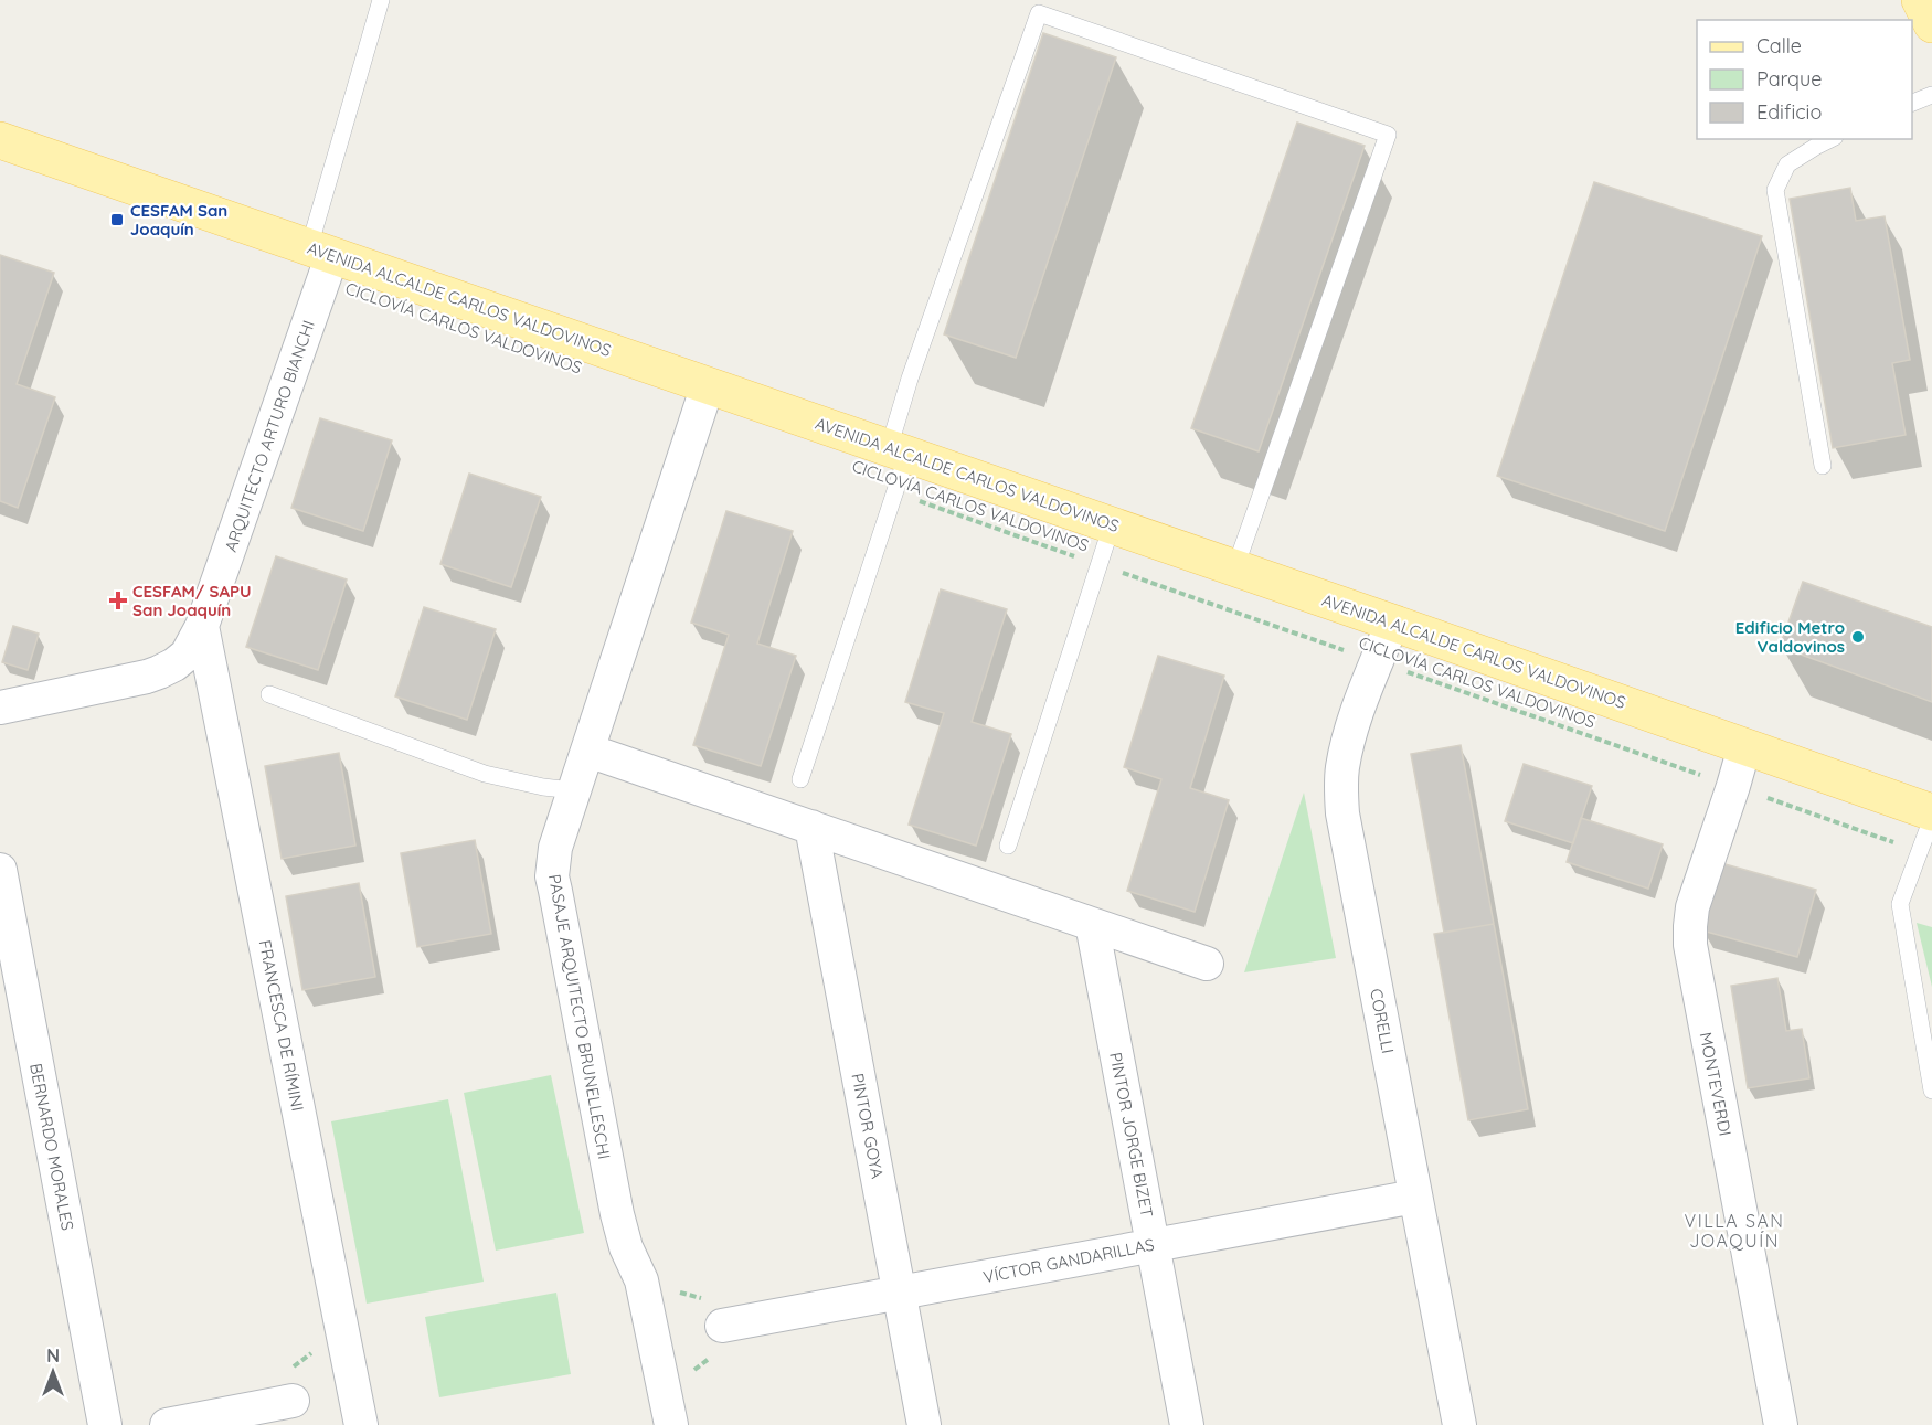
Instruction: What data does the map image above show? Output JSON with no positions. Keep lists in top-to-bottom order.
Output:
{
  "streets": {
    "main road": ["AVENIDA ALCALDE CARLOS VALDOVINOS"],
    "street": [
      "ARQUITECTO ARTURO BIANCHI",
      "PASAJE ARQUITECTO BRUNELLESCHI",
      "CORELLI",
      "FRANCESCA DE RÍMINI",
      "MONTEVERDI",
      "PINTOR GOYA",
      "PINTOR JORGE BIZET",
      "BERNARDO MORALES",
      "VÍCTOR GANDARILLAS"
    ],
    "path": ["CICLOVÍA CARLOS VALDOVINOS"]
  },
  "crossings": [
    ["AVENIDA ALCALDE CARLOS VALDOVINOS", "ARQUITECTO ARTURO BIANCHI"],
    ["AVENIDA ALCALDE CARLOS VALDOVINOS", "PASAJE ARQUITECTO BRUNELLESCHI"],
    ["AVENIDA ALCALDE CARLOS VALDOVINOS", "CORELLI"],
    ["AVENIDA ALCALDE CARLOS VALDOVINOS", "MONTEVERDI"],
    ["CICLOVÍA CARLOS VALDOVINOS", "CORELLI"],
    ["CICLOVÍA CARLOS VALDOVINOS", "MONTEVERDI"],
    ["ARQUITECTO ARTURO BIANCHI", "FRANCESCA DE RÍMINI"],
    ["CORELLI", "VÍCTOR GANDARILLAS"],
    ["PINTOR GOYA", "VÍCTOR GANDARILLAS"],
    ["PINTOR JORGE BIZET", "VÍCTOR GANDARILLAS"]
  ],
  "districts": ["VILLA SAN JOAQUÍN"],
  "places": {
    "transit": ["CESFAM San Joaquín"],
    "health": ["CESFAM/ SAPU San Joaquín"],
    "other": ["Edificio Metro Valdovinos"]
  },
  "legend": ["Calle", "Parque", "Edificio"],
  "north": "top"
}
